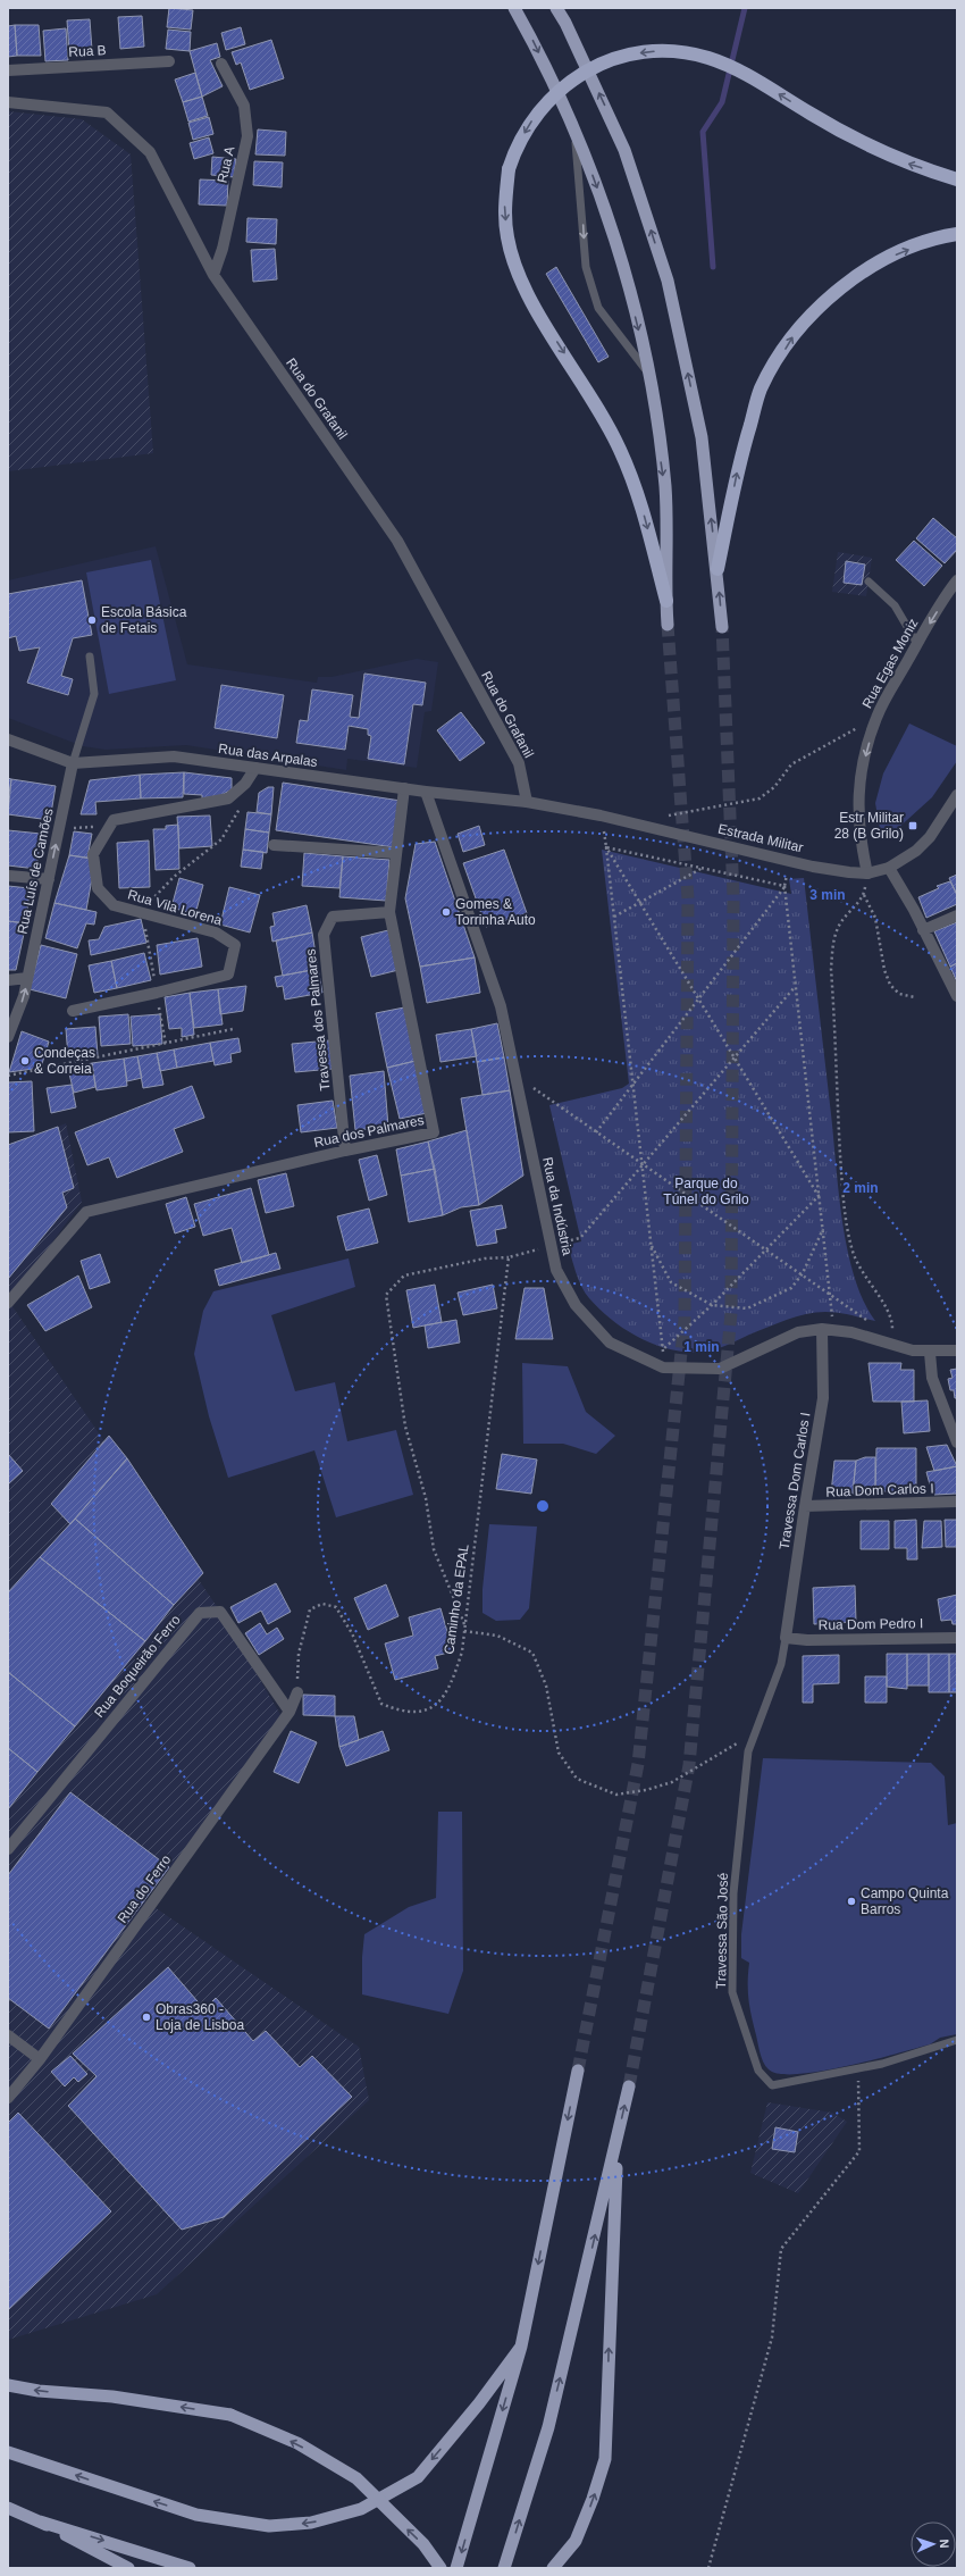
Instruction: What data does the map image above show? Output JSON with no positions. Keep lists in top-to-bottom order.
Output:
{
  "streets": {
    "street": [
      "Rua B",
      "Rua A",
      "Rua do Grafanil",
      "Rua Egas Moniz",
      "Rua das Arpalas",
      "Estrada Militar",
      "Rua Luís de Camões",
      "Rua Vila Lorena",
      "Travessa dos Palmares",
      "Rua dos Palmares",
      "Rua da Indústria",
      "Travessa Dom Carlos I",
      "Rua Dom Carlos I",
      "Rua Dom Pedro I",
      "Rua Boqueirão Ferro",
      "Rua do Ferro"
    ],
    "lane": ["Travessa São José"],
    "path": ["Caminho da EPAL"]
  },
  "crossings": [
    ["Rua A", "Rua do Grafanil"],
    ["Rua do Grafanil", "Rua das Arpalas"],
    ["Rua do Grafanil", "Estrada Militar"],
    ["Rua Egas Moniz", "Estrada Militar"],
    ["Rua das Arpalas", "Estrada Militar"],
    ["Rua das Arpalas", "Rua Luís de Camões"],
    ["Rua das Arpalas", "Rua dos Palmares"],
    ["Rua das Arpalas", "Rua da Indústria"],
    ["Travessa dos Palmares", "Rua dos Palmares"],
    ["Rua da Indústria", "Travessa Dom Carlos I"],
    ["Travessa Dom Carlos I", "Rua Dom Carlos I"],
    ["Travessa Dom Carlos I", "Rua Dom Pedro I"],
    ["Travessa Dom Carlos I", "Travessa São José"],
    ["Caminho da EPAL", "Rua do Ferro"],
    ["Rua Dom Pedro I", "Travessa São José"],
    ["Rua Boqueirão Ferro", "Rua do Ferro"]
  ],
  "one_way": ["Rua Egas Moniz", "Rua Luís de Camões"],
  "parks": ["Parque do Túnel do Grilo"],
  "places": {
    "other": [
      "Escola Básica de Fetais",
      "Gomes & Torrinha Auto",
      "Condeças & Correia",
      "Campo Quinta Barros",
      "Obras360 - Loja de Lisboa"
    ],
    "transit": ["Estr Militar 28 (B Grilo)"]
  },
  "north": "right",
  "rings": ["3 min", "2 min", "1 min"]
}
